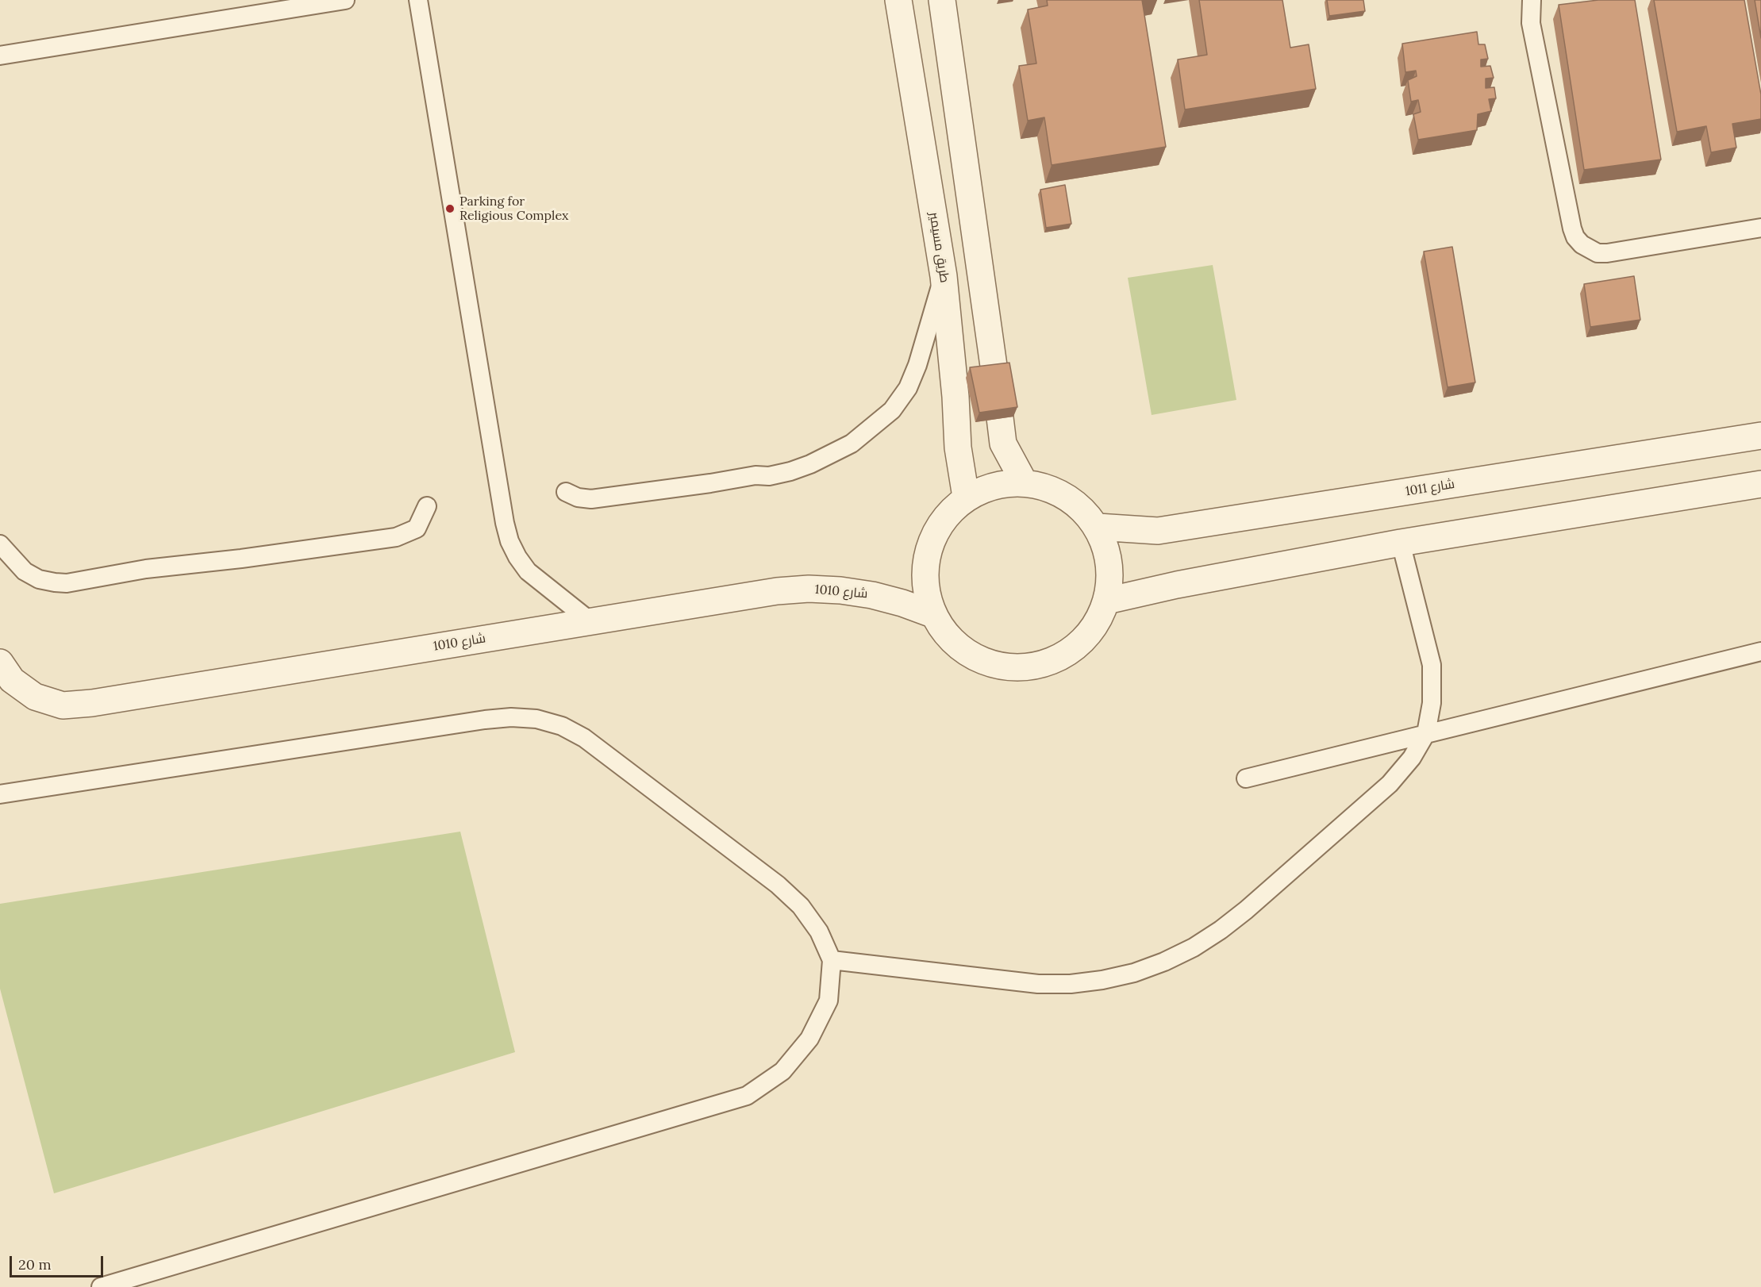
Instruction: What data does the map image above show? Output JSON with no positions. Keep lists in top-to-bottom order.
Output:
{
  "streets": {
    "street": ["طريق مسيمير", "شارع 1011", "شارع 1010"]
  },
  "places": ["Parking for Religious Complex"],
  "scale_bar": "20 m"
}
